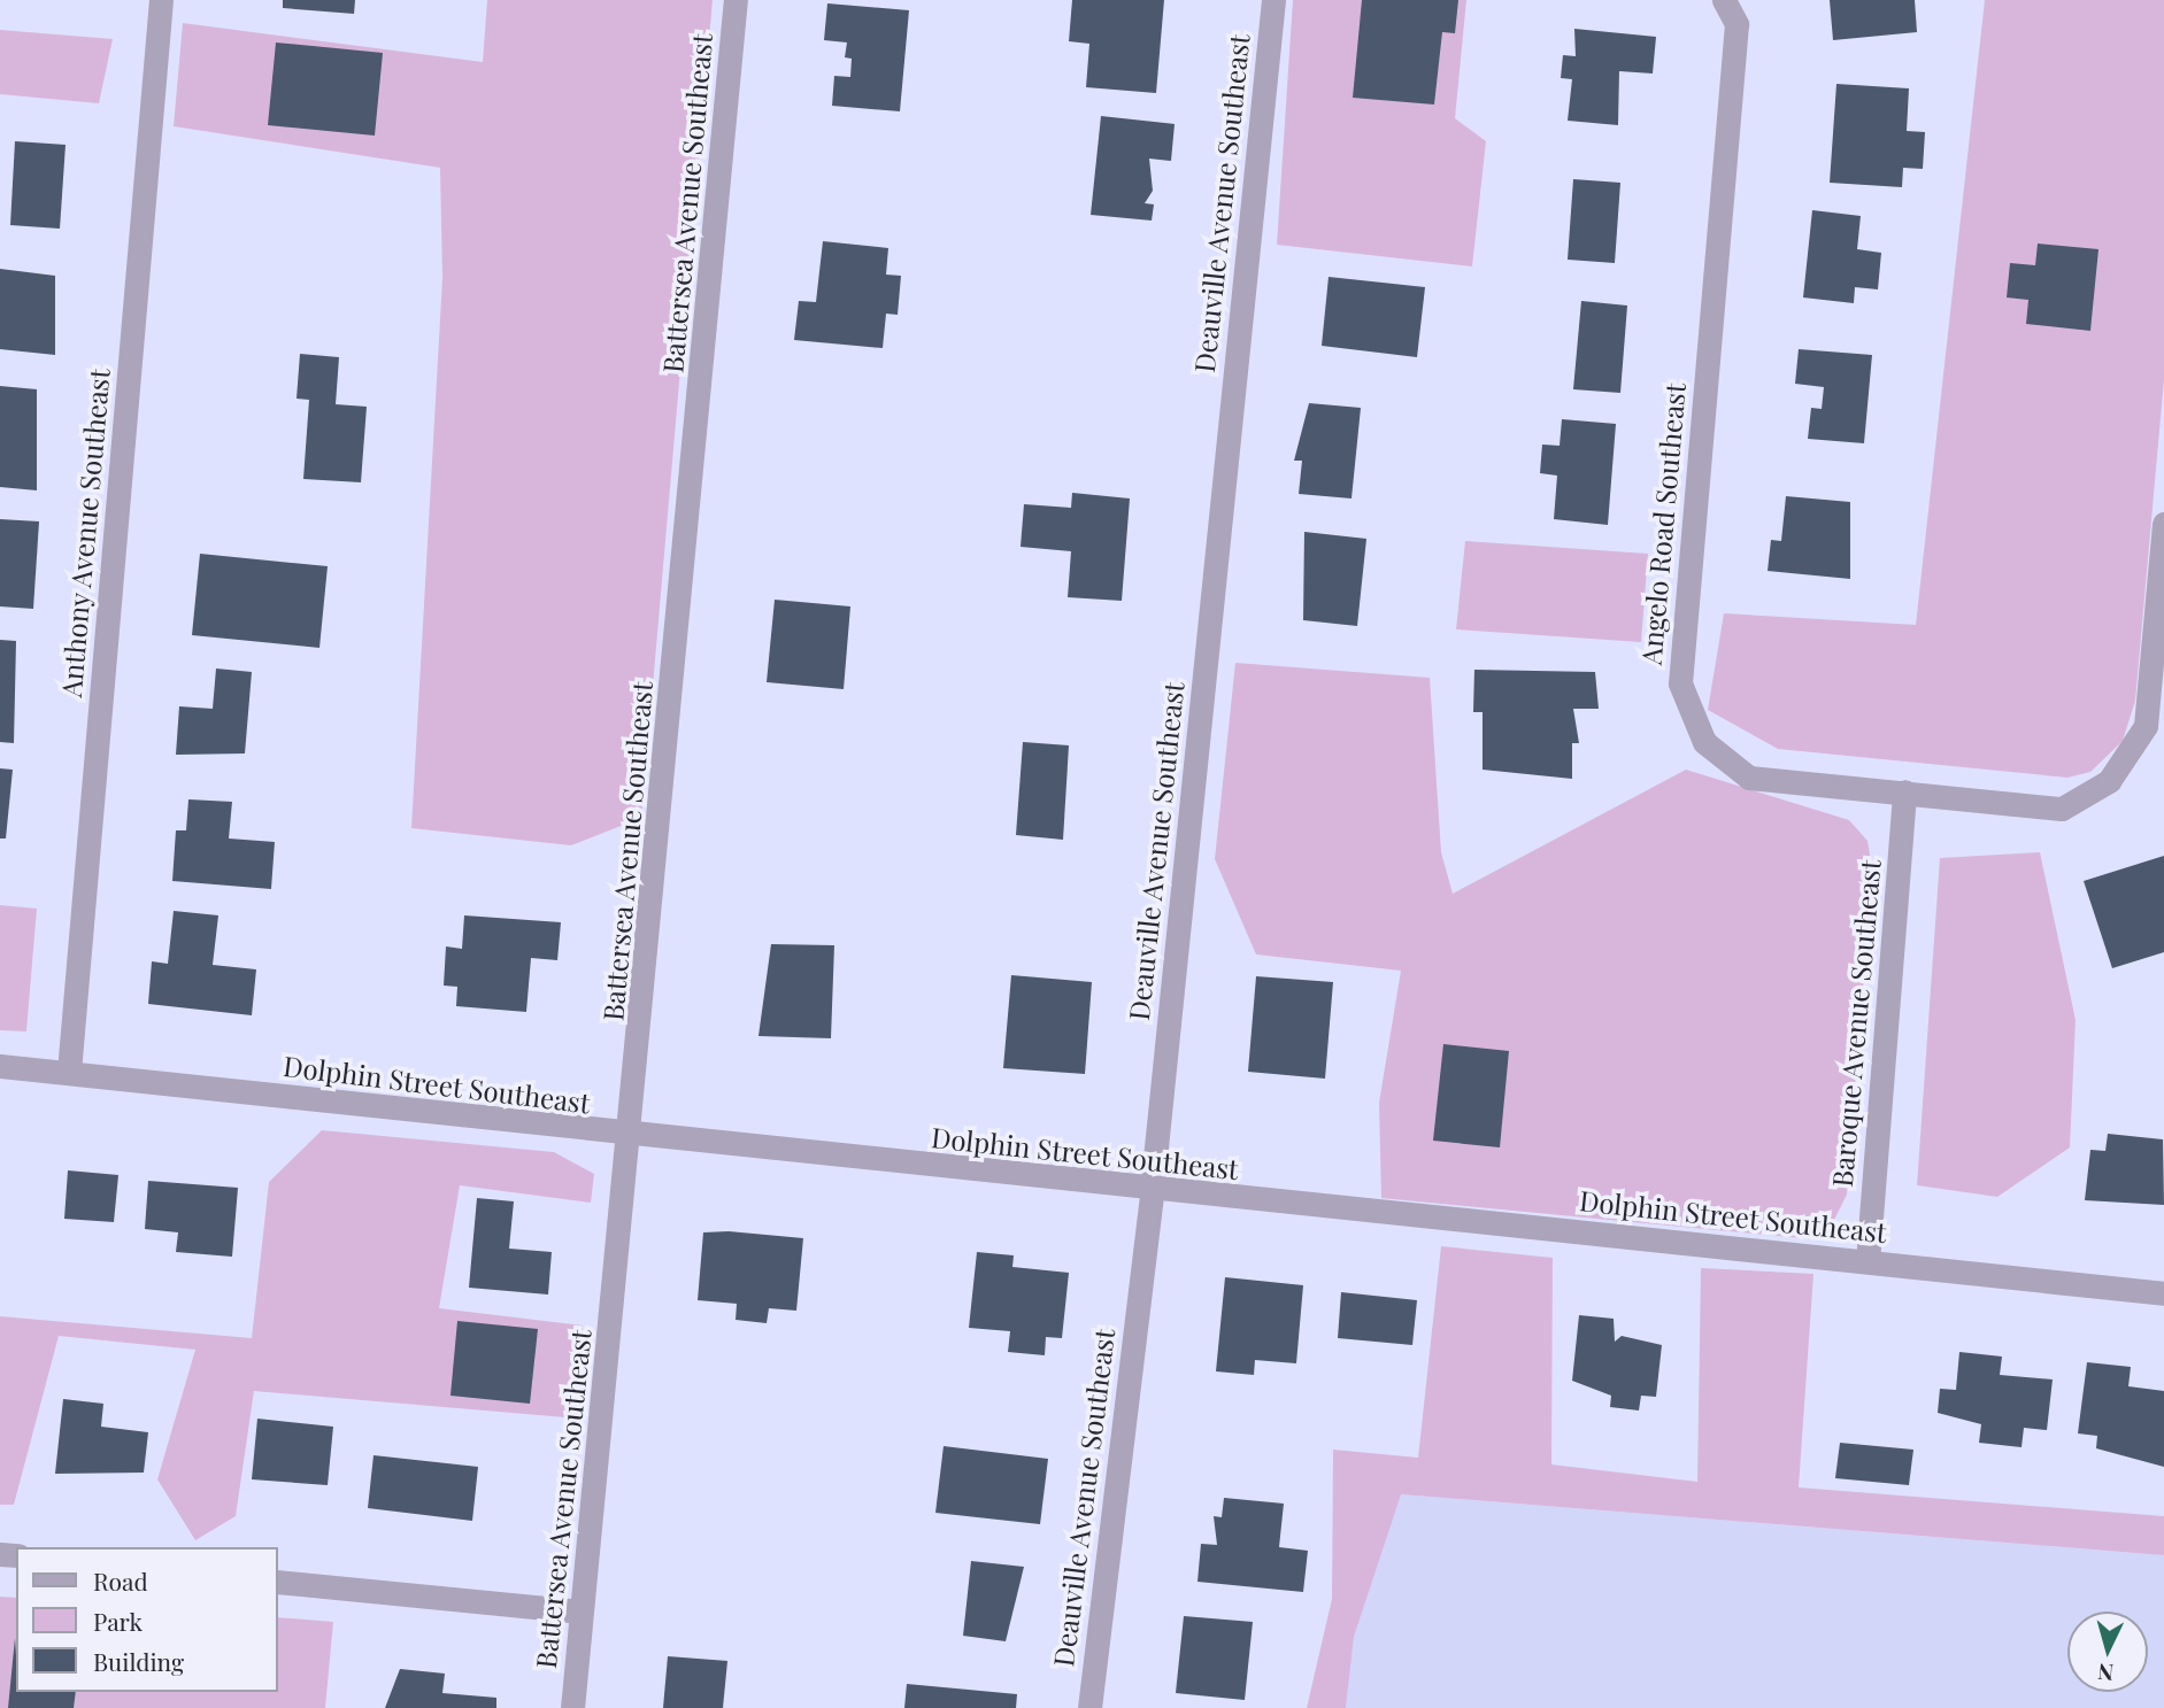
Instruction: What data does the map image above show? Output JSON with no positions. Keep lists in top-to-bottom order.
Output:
{
  "streets": {
    "street": [
      "Battersea Avenue Southeast",
      "Deauville Avenue Southeast",
      "Angelo Road Southeast",
      "Anthony Avenue Southeast",
      "Baroque Avenue Southeast",
      "Dolphin Street Southeast"
    ]
  },
  "crossings": [
    ["Battersea Avenue Southeast", "Dolphin Street Southeast"],
    ["Deauville Avenue Southeast", "Dolphin Street Southeast"],
    ["Angelo Road Southeast", "Baroque Avenue Southeast"],
    ["Anthony Avenue Southeast", "Dolphin Street Southeast"],
    ["Baroque Avenue Southeast", "Dolphin Street Southeast"]
  ],
  "legend": ["Road", "Park", "Building"],
  "north": "bottom"
}
